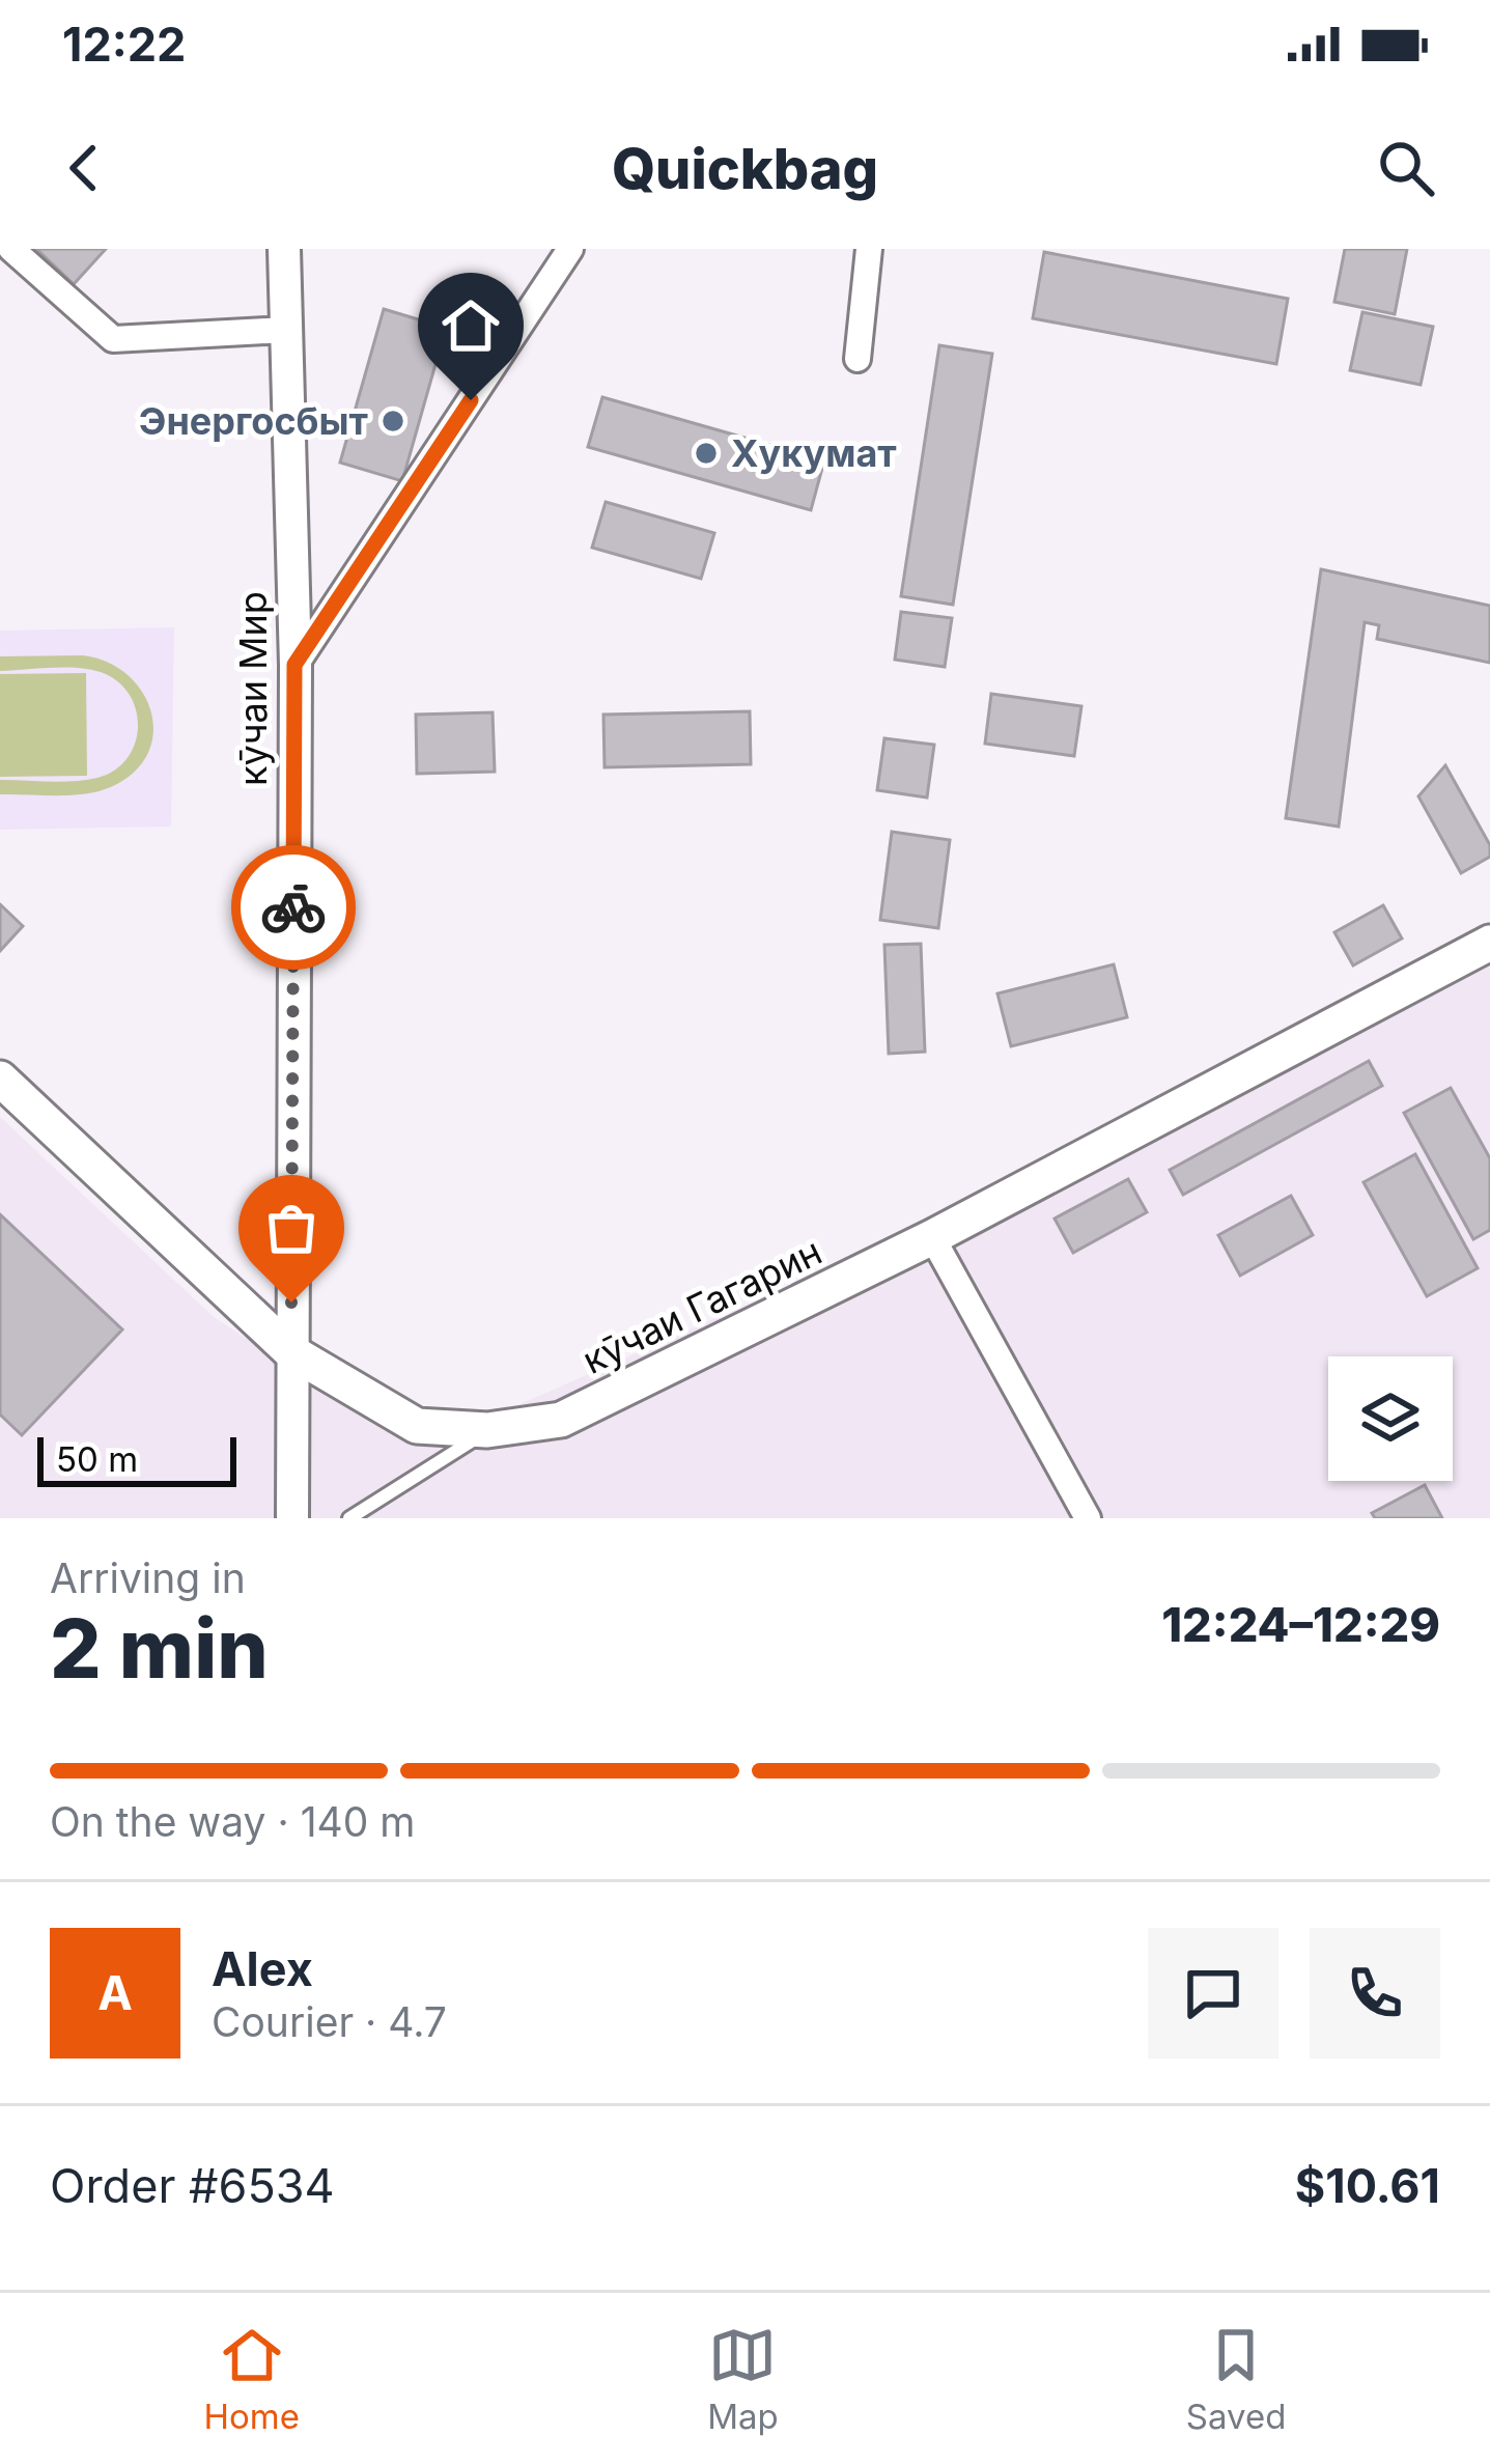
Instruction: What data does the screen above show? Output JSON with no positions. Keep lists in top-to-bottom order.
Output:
{
  "streets": {
    "main road": ["кӯчаи Гагарин"],
    "street": ["кӯчаи Мир"]
  },
  "crossings": [
    ["кӯчаи Мир", "кӯчаи Гагарин"]
  ],
  "places": ["Энергосбыт", "Хукумат"],
  "scale_bar": "50 m",
  "page": {
    "status": "12:22",
    "header": "Quickbag",
    "scale": "50 m",
    "heading": ["2 min", "Arriving in", "12:24–12:29"],
    "panel": [
      "Alex",
      "Courier · 4.7",
      "Order #6534",
      "$10.61"
    ],
    "bar": "On the way · 140 m",
    "round": "A",
    "tabs": ["Home", "Map", "Saved"]
  }
}
